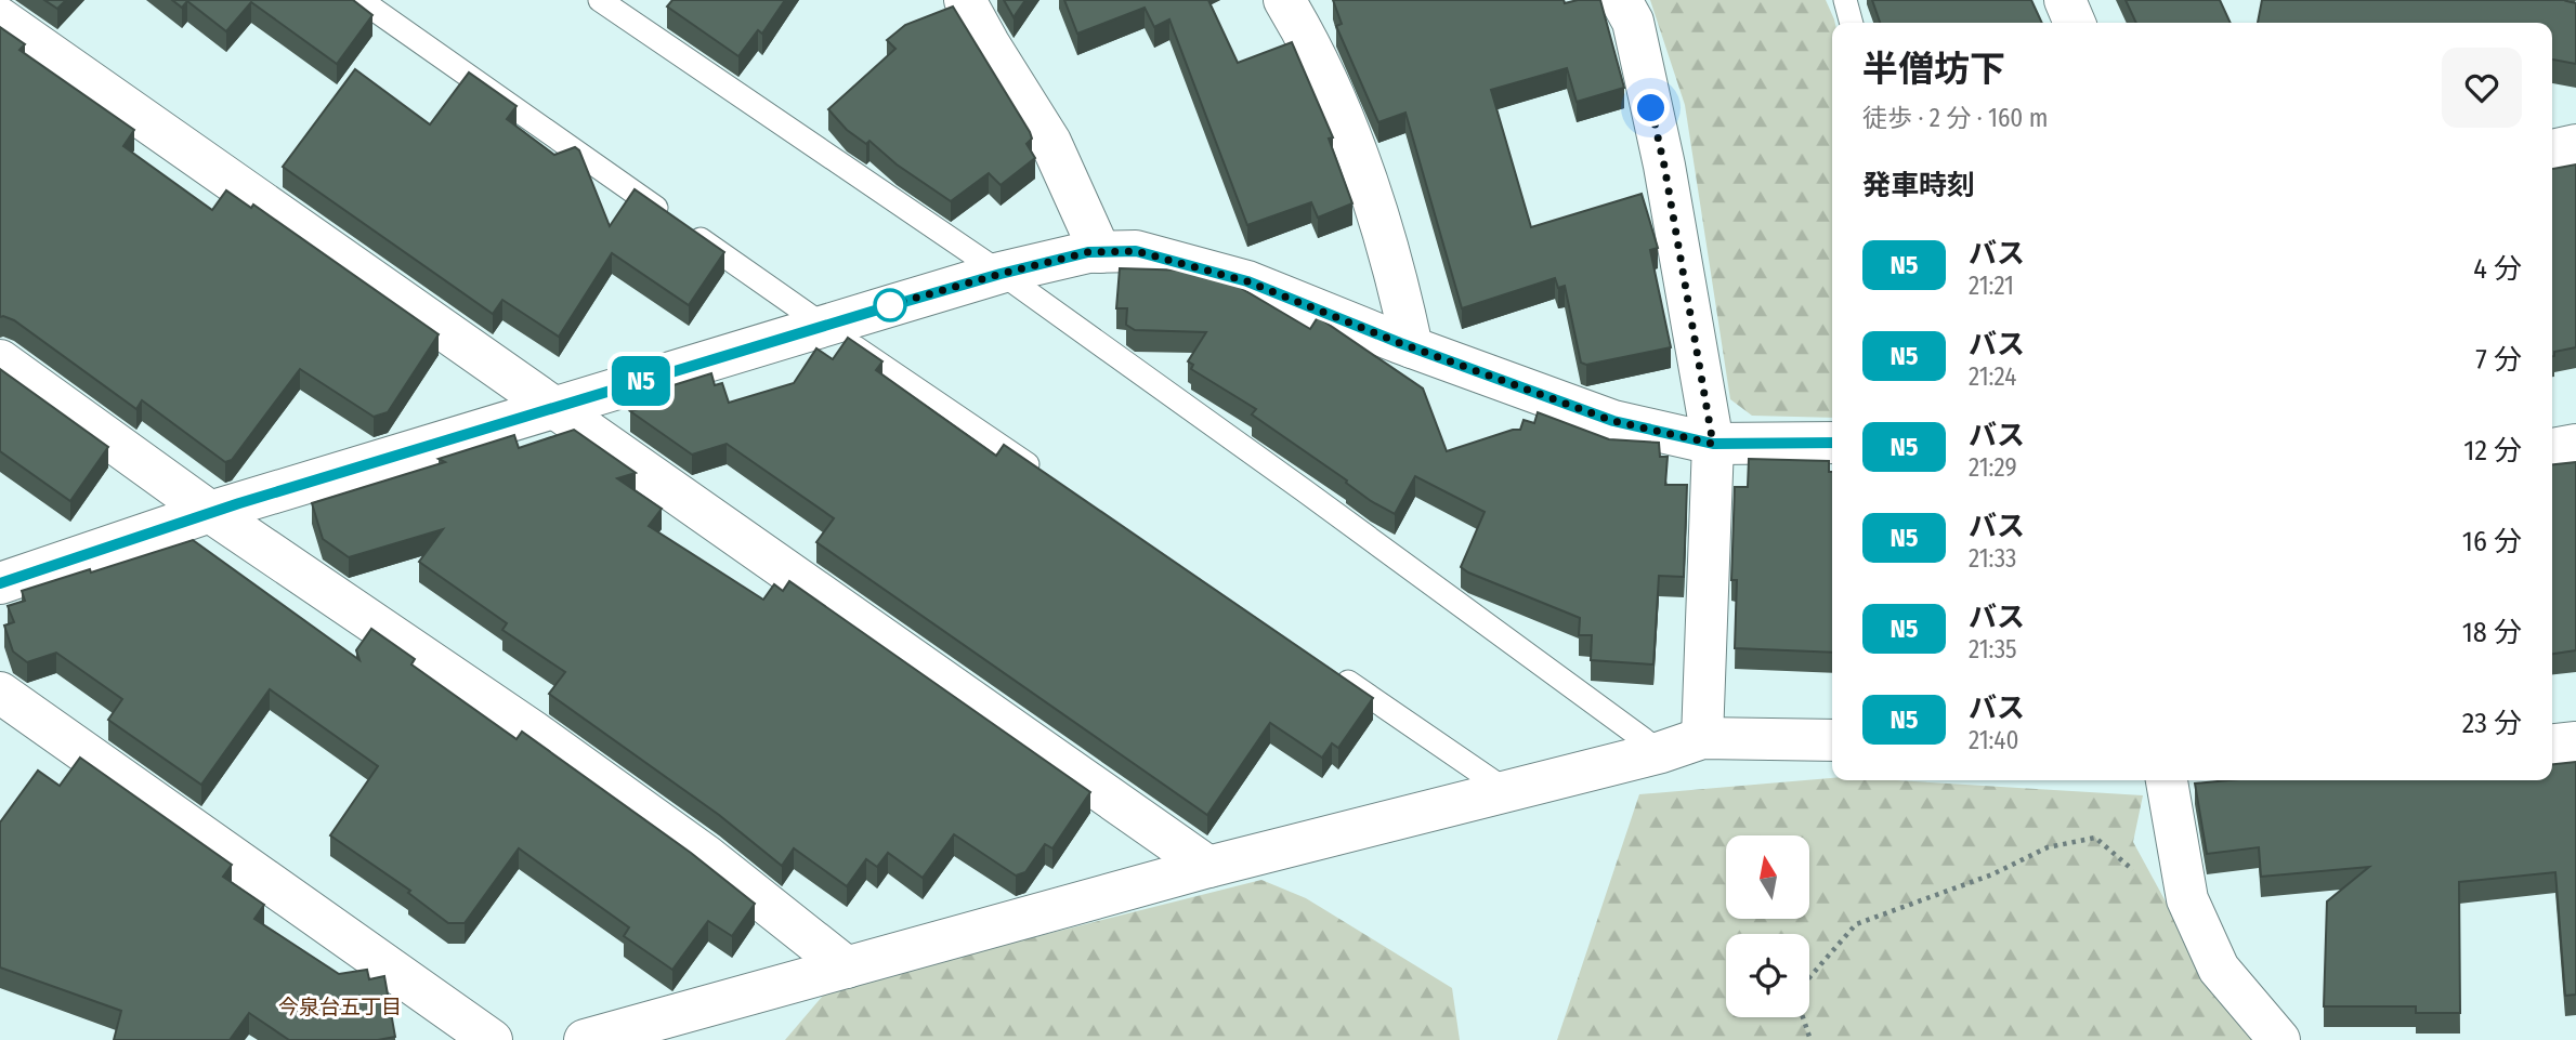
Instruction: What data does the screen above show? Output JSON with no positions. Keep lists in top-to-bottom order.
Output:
{
  "districts": ["今泉台五丁目"],
  "lines": ["bus line N5"],
  "north": "top",
  "page": {
    "on_map": "N5",
    "heading": [
      ["半僧坊下", "徒歩 · 2 分 · 160 m"],
      "発車時刻"
    ],
    "list": [
      {
        "mark": "N5",
        "name": "バス",
        "note": "21:21",
        "value": "4 分"
      },
      {
        "mark": "N5",
        "name": "バス",
        "note": "21:24",
        "value": "7 分"
      },
      {
        "mark": "N5",
        "name": "バス",
        "note": "21:29",
        "value": "12 分"
      },
      {
        "mark": "N5",
        "name": "バス",
        "note": "21:33",
        "value": "16 分"
      },
      {
        "mark": "N5",
        "name": "バス",
        "note": "21:35",
        "value": "18 分"
      },
      {
        "mark": "N5",
        "name": "バス",
        "note": "21:40",
        "value": "23 分"
      }
    ]
  }
}
